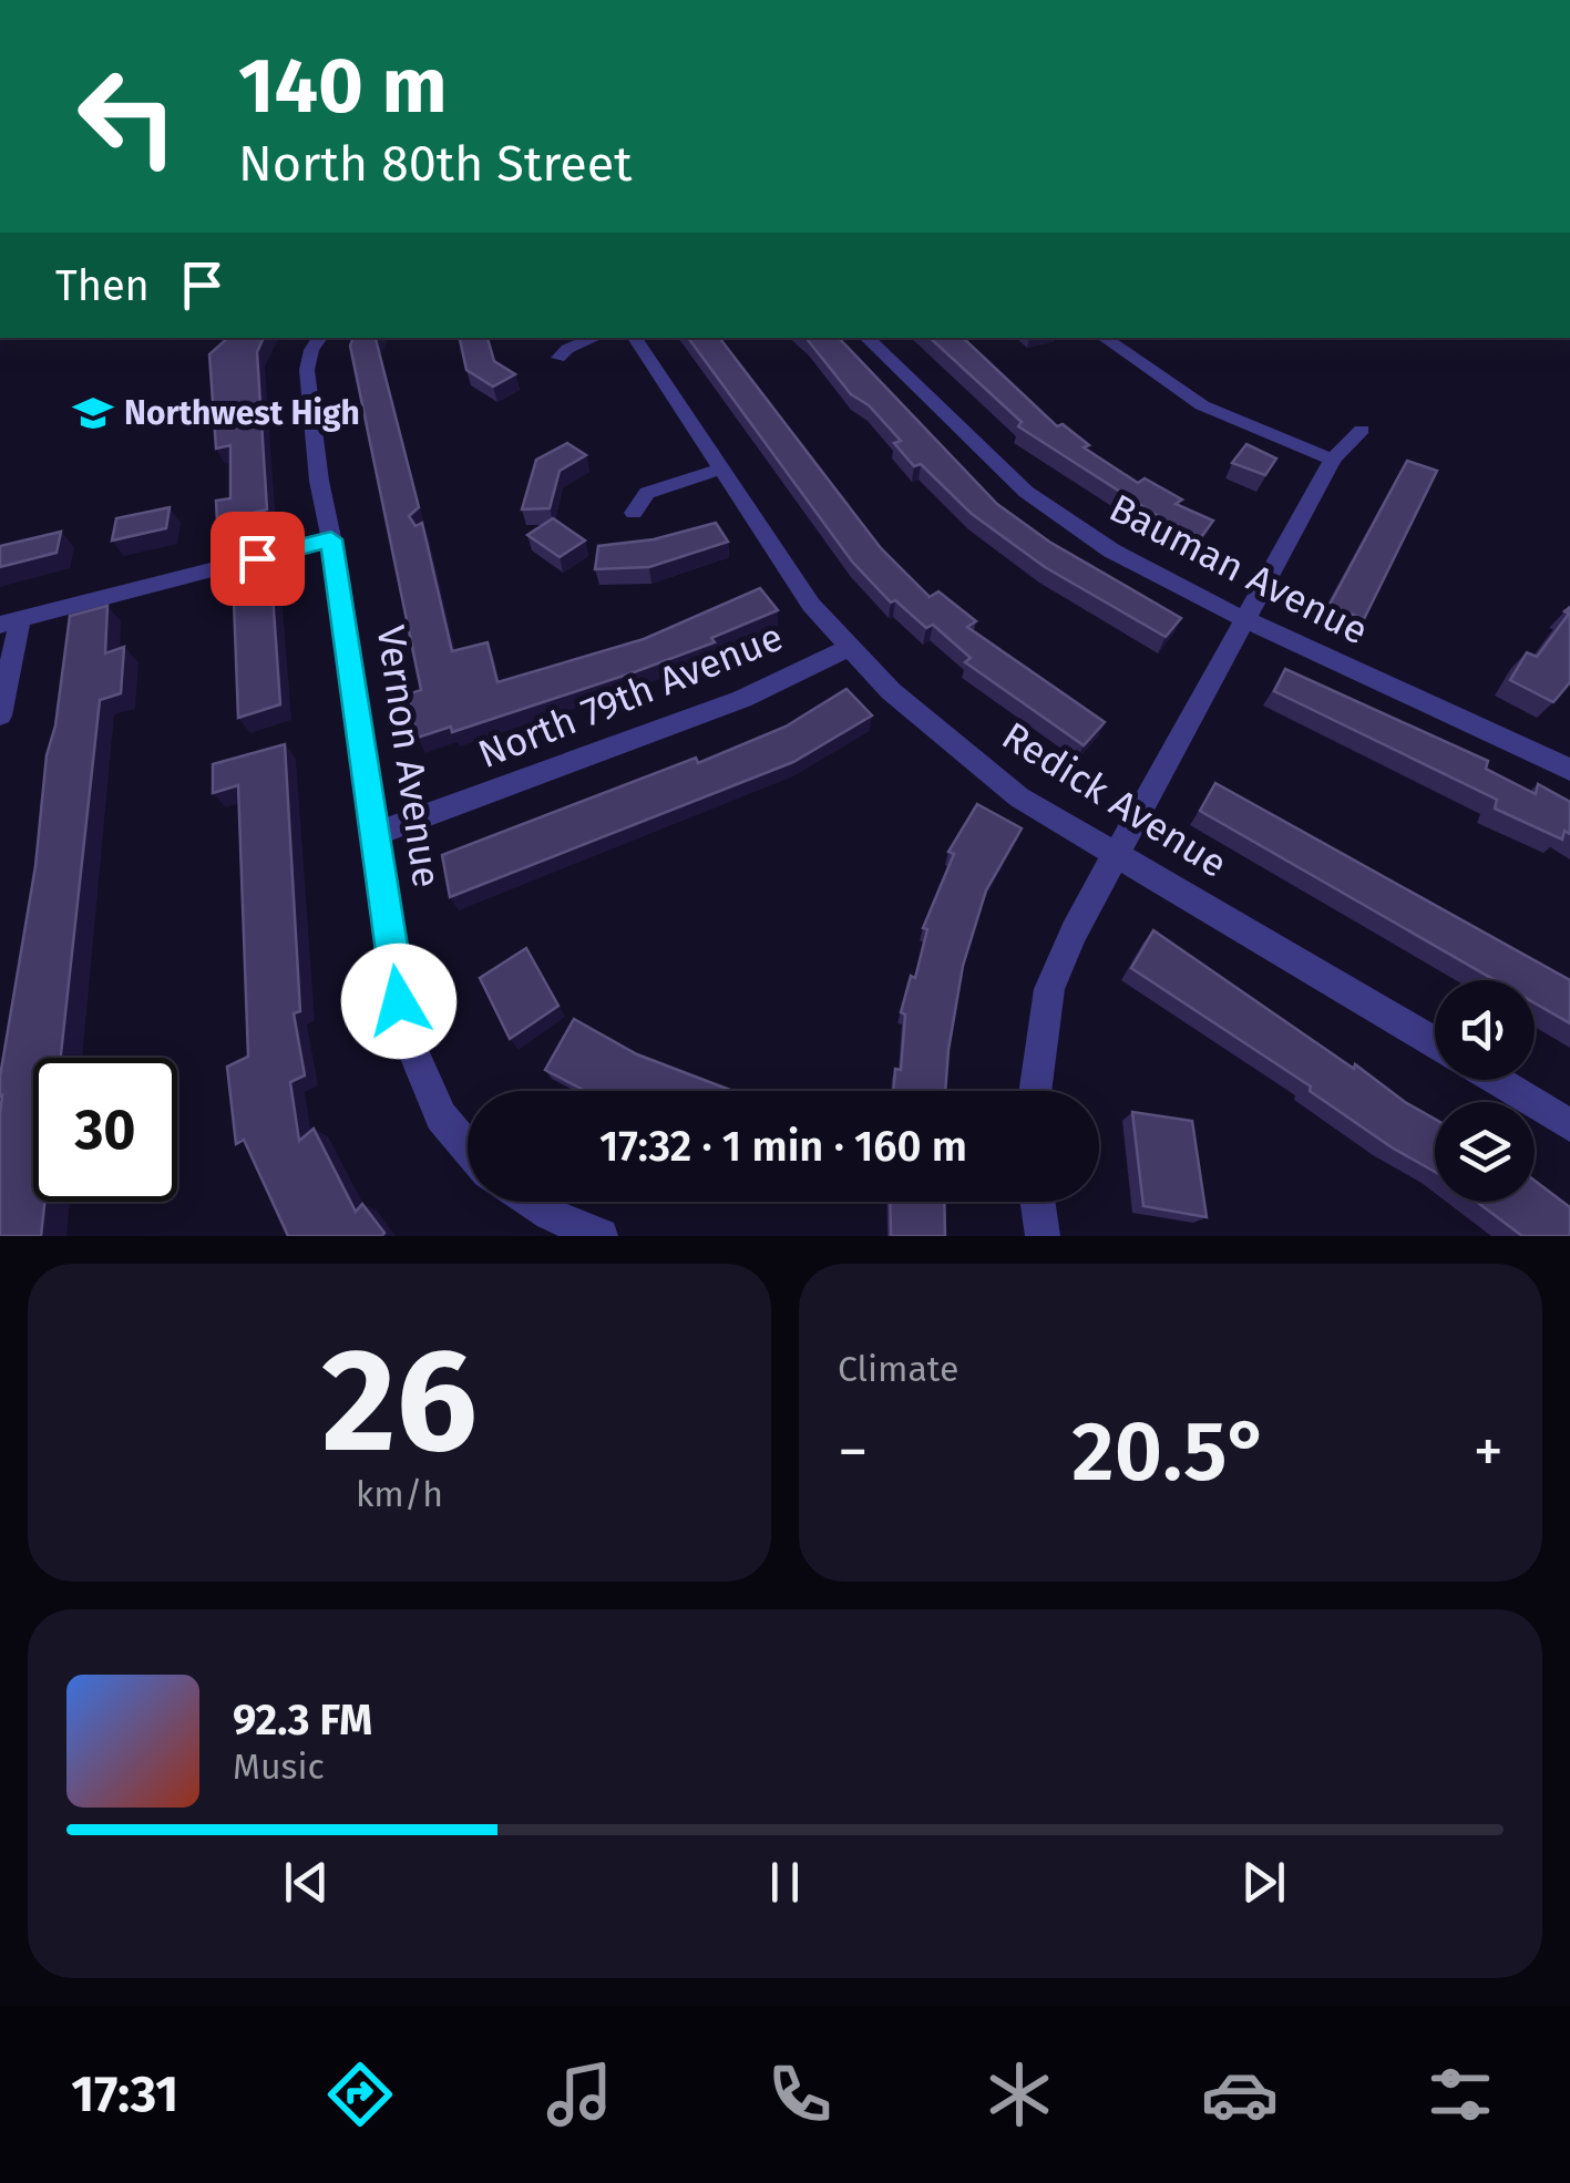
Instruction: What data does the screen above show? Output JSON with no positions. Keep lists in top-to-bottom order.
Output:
{
  "streets": {
    "street": [
      "Bauman Avenue",
      "North 79th Avenue",
      "Vernon Avenue",
      "Redick Avenue"
    ]
  },
  "crossings": [
    ["North 79th Avenue", "Vernon Avenue"],
    ["North 79th Avenue", "Redick Avenue"]
  ],
  "places": {
    "school or university": ["Northwest High"]
  },
  "page": {
    "turn": ["140 m", "North 80th Street"],
    "then": "Then",
    "limit": "30",
    "trip": "17:32 · 1 min · 160 m",
    "tile": [
      ["26", "km/h"],
      "Climate"
    ],
    "heat": ["−", "20.5°", "+"],
    "song": ["92.3 FM", "Music"],
    "tabs": "17:31"
  }
}
